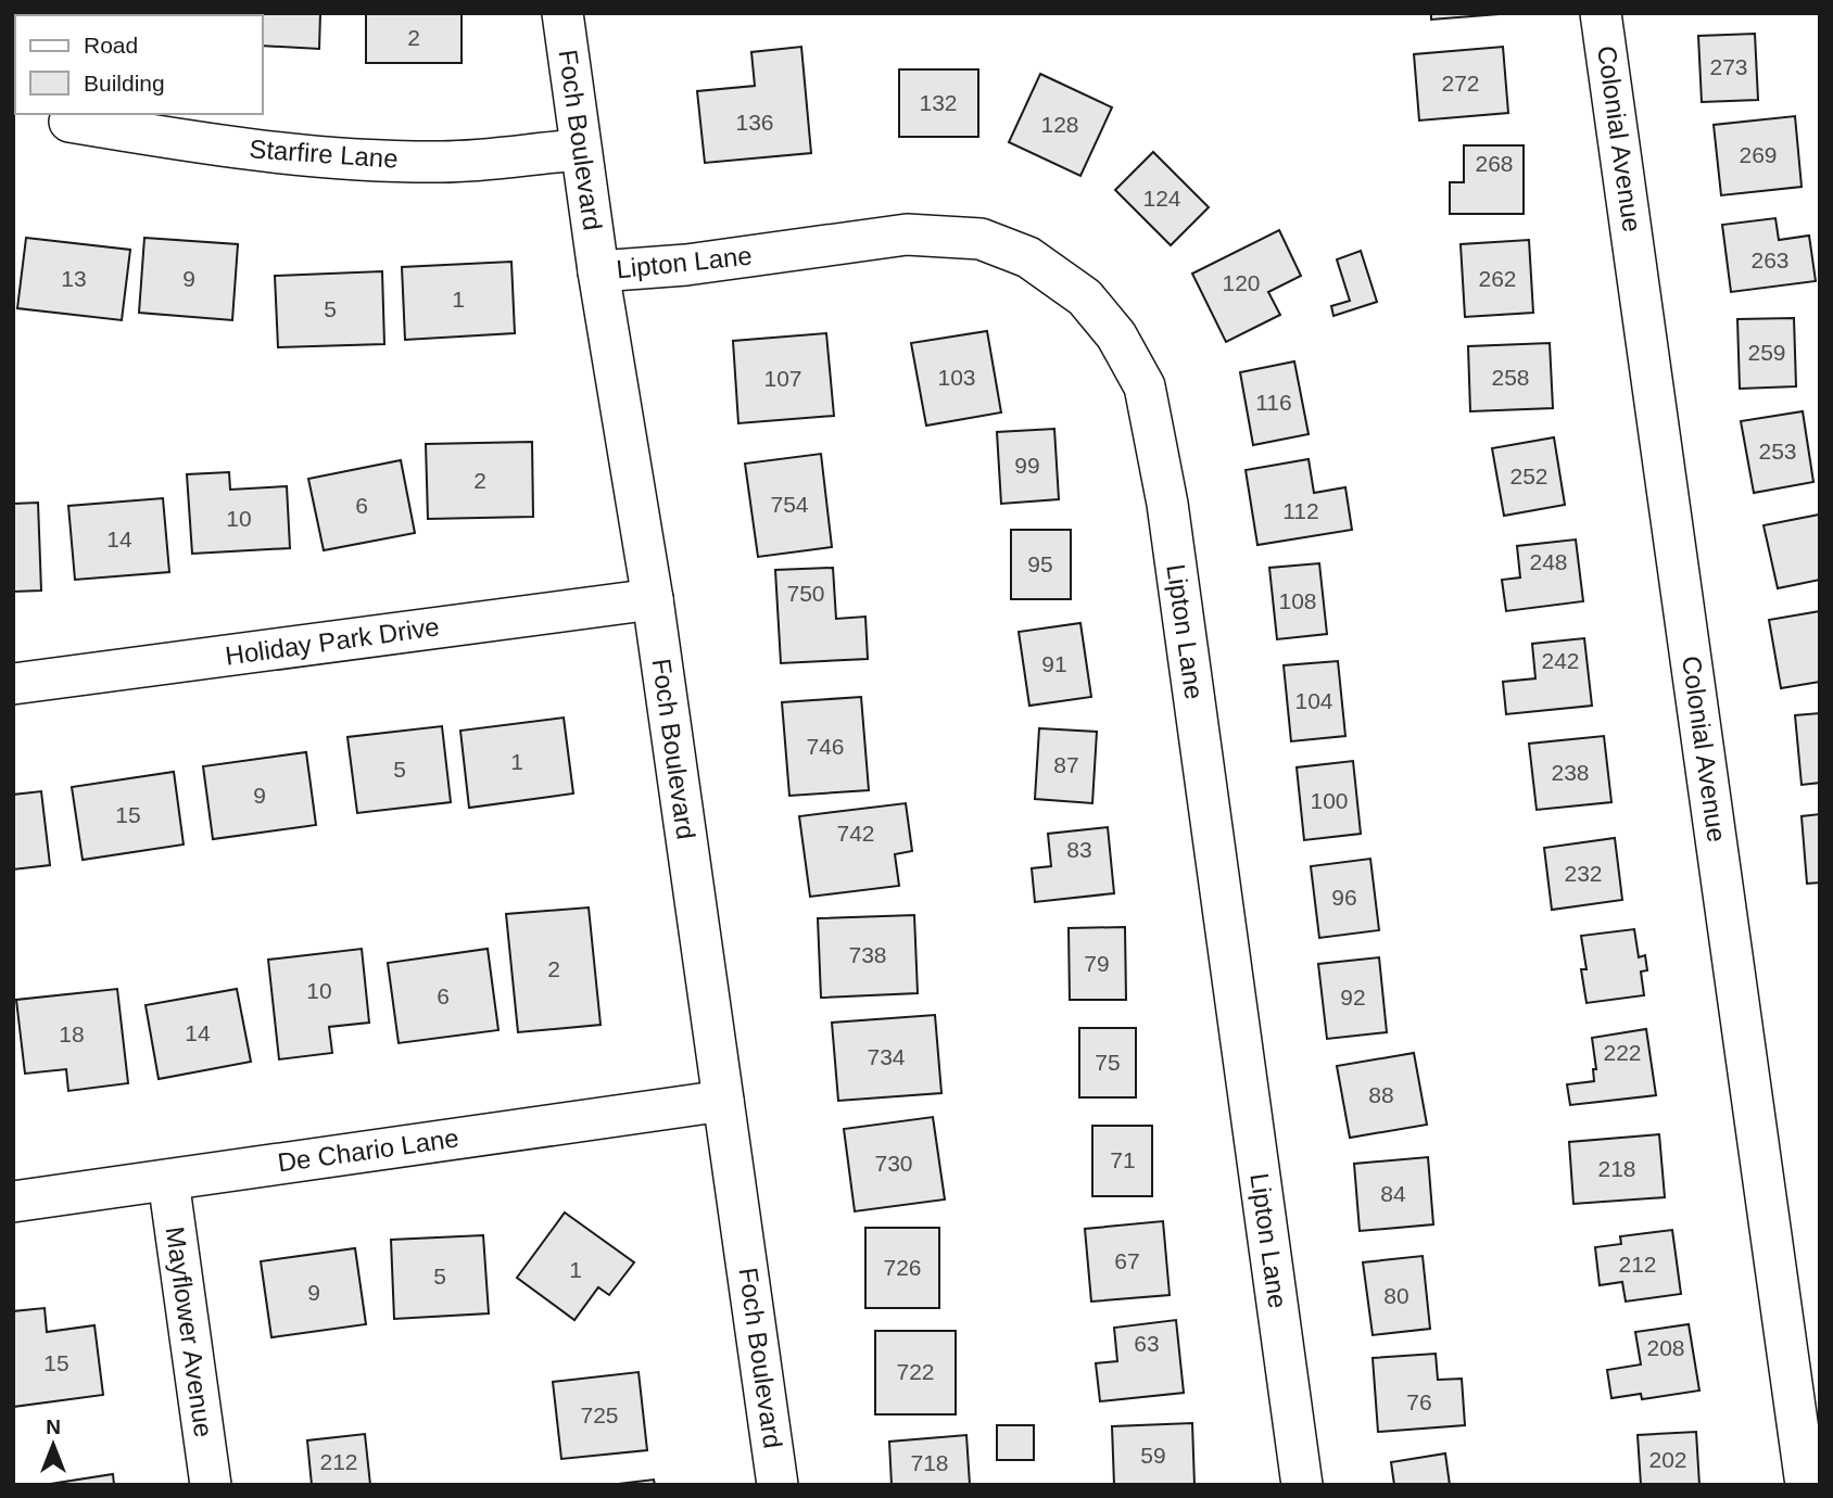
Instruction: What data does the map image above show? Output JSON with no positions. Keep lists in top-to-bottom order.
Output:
{
  "streets": {
    "street": [
      "Colonial Avenue",
      "Foch Boulevard",
      "Starfire Lane",
      "Lipton Lane",
      "Holiday Park Drive",
      "De Chario Lane",
      "Mayflower Avenue"
    ]
  },
  "crossings": [
    ["Foch Boulevard", "Starfire Lane"],
    ["Foch Boulevard", "Lipton Lane"],
    ["Foch Boulevard", "Holiday Park Drive"],
    ["Foch Boulevard", "De Chario Lane"],
    ["De Chario Lane", "Mayflower Avenue"]
  ],
  "house_numbers": [
    "2",
    "273",
    "272",
    "132",
    "136",
    "128",
    "269",
    "268",
    "124",
    "263",
    "13",
    "9",
    "262",
    "120",
    "1",
    "5",
    "259",
    "103",
    "258",
    "107",
    "116",
    "253",
    "99",
    "252",
    "2",
    "754",
    "6",
    "112",
    "10",
    "14",
    "248",
    "95",
    "750",
    "108",
    "242",
    "91",
    "104",
    "746",
    "1",
    "87",
    "5",
    "238",
    "9",
    "100",
    "15",
    "742",
    "83",
    "232",
    "96",
    "738",
    "79",
    "2",
    "10",
    "6",
    "92",
    "14",
    "18",
    "222",
    "734",
    "75",
    "88",
    "71",
    "730",
    "218",
    "84",
    "67",
    "212",
    "726",
    "1",
    "5",
    "9",
    "80",
    "63",
    "208",
    "15",
    "722",
    "76",
    "725",
    "59",
    "202",
    "212",
    "718"
  ],
  "legend": ["Road", "Building"],
  "north": "top"
}
